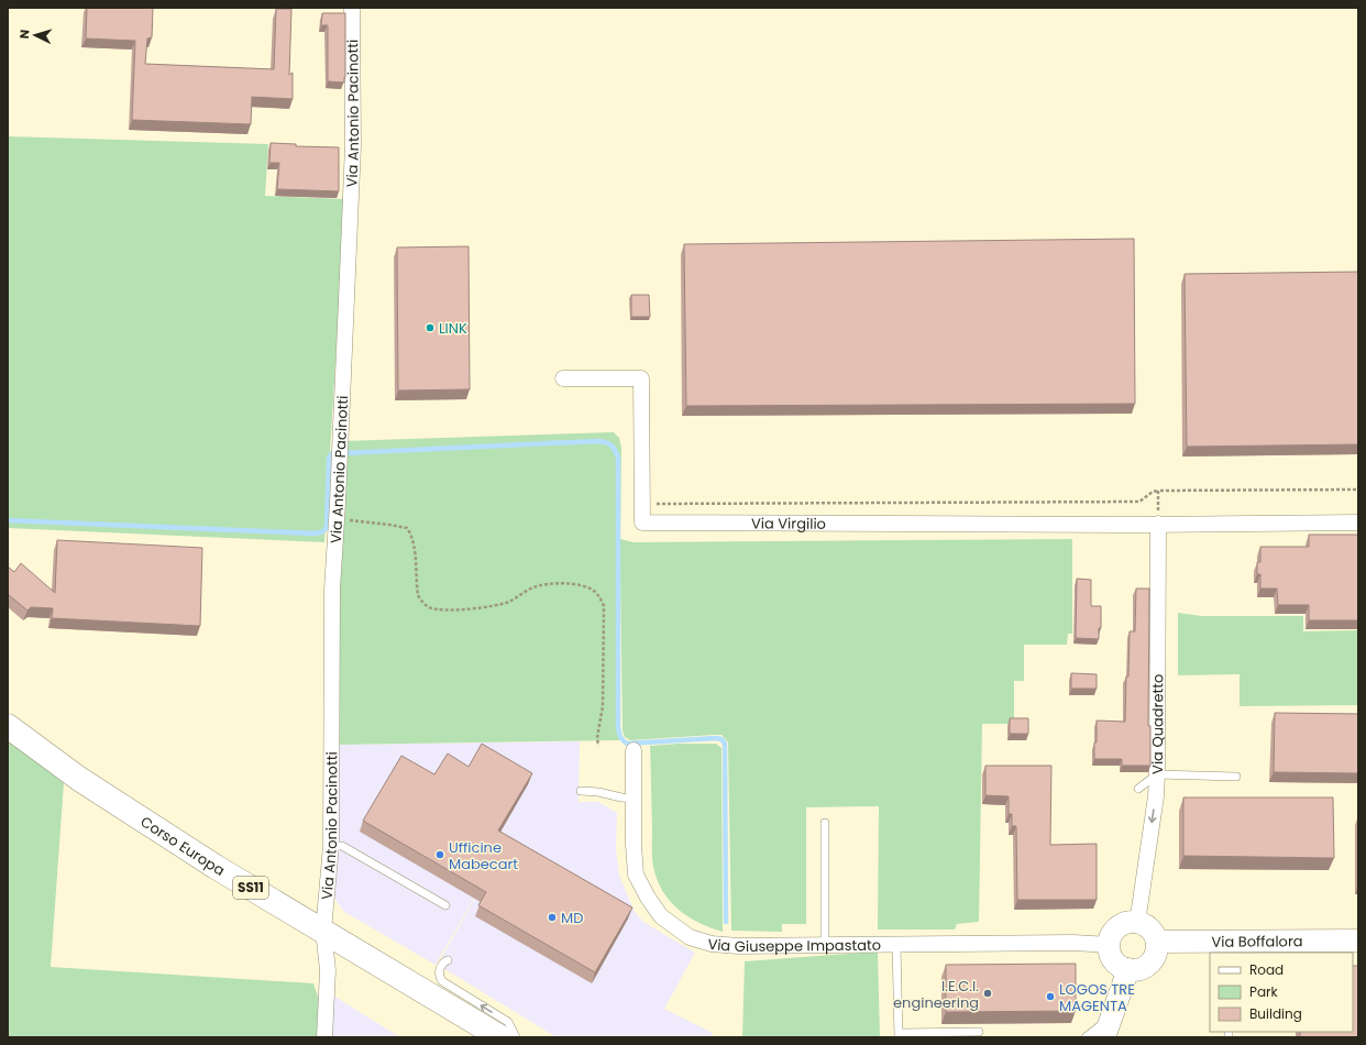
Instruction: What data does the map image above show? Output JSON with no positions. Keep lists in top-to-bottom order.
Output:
{
  "streets": {
    "main road": ["Corso Europa", "SS11"],
    "street": [
      "Via Antonio Pacinotti",
      "Via Virgilio",
      "Via Quadretto",
      "Via Boffalora",
      "Via Giuseppe Impastato"
    ]
  },
  "crossings": [
    ["Via Antonio Pacinotti", "Corso Europa"],
    ["Via Virgilio", "Via Quadretto"],
    ["Via Quadretto", "Via Boffalora"],
    ["Via Quadretto", "Via Giuseppe Impastato"],
    ["Via Boffalora", "Via Giuseppe Impastato"]
  ],
  "one_way": ["Via Quadretto"],
  "places": [
    "LINK",
    "Ufficine Mabecart",
    "MD",
    "I.E.C.I. engineering",
    "LOGOS TRE MAGENTA"
  ],
  "legend": ["Road", "Park", "Building"],
  "north": "left"
}
